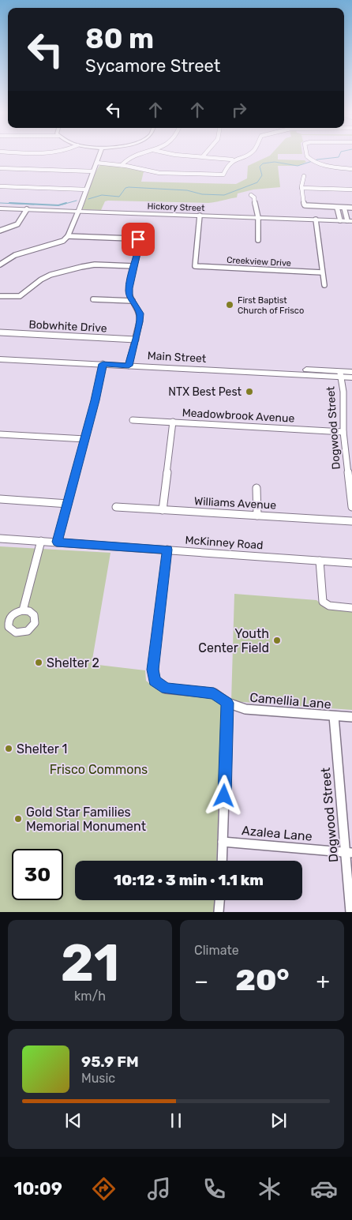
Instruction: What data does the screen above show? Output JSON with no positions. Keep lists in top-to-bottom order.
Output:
{
  "streets": {
    "main road": ["Main Street"],
    "street": [
      "Hickory Street",
      "Creekview Drive",
      "Bobwhite Drive",
      "Meadowbrook Avenue",
      "Dogwood Street",
      "Williams Avenue",
      "McKinney Road",
      "Camellia Lane",
      "Azalea Lane"
    ]
  },
  "crossings": [
    ["Hickory Street", "Creekview Drive"],
    ["Main Street", "Dogwood Street"],
    ["Meadowbrook Avenue", "Dogwood Street"],
    ["Dogwood Street", "Camellia Lane"],
    ["Dogwood Street", "Azalea Lane"],
    ["McKinney Road", "Camellia Lane"]
  ],
  "parks": ["Frisco Commons"],
  "places": [
    "First Baptist Church of Frisco",
    "NTX Best Pest",
    "Youth Center Field",
    "Shelter 2",
    "Shelter 1",
    "Gold Star Families Memorial Monument"
  ],
  "page": {
    "turn": ["80 m", "Sycamore Street"],
    "limit": "30",
    "trip": "10:12 · 3 min · 1.1 km",
    "tile": [
      ["21", "km/h"],
      "Climate"
    ],
    "heat": ["−", "20°", "+"],
    "song": ["95.9 FM", "Music"],
    "tabs": "10:09"
  }
}
